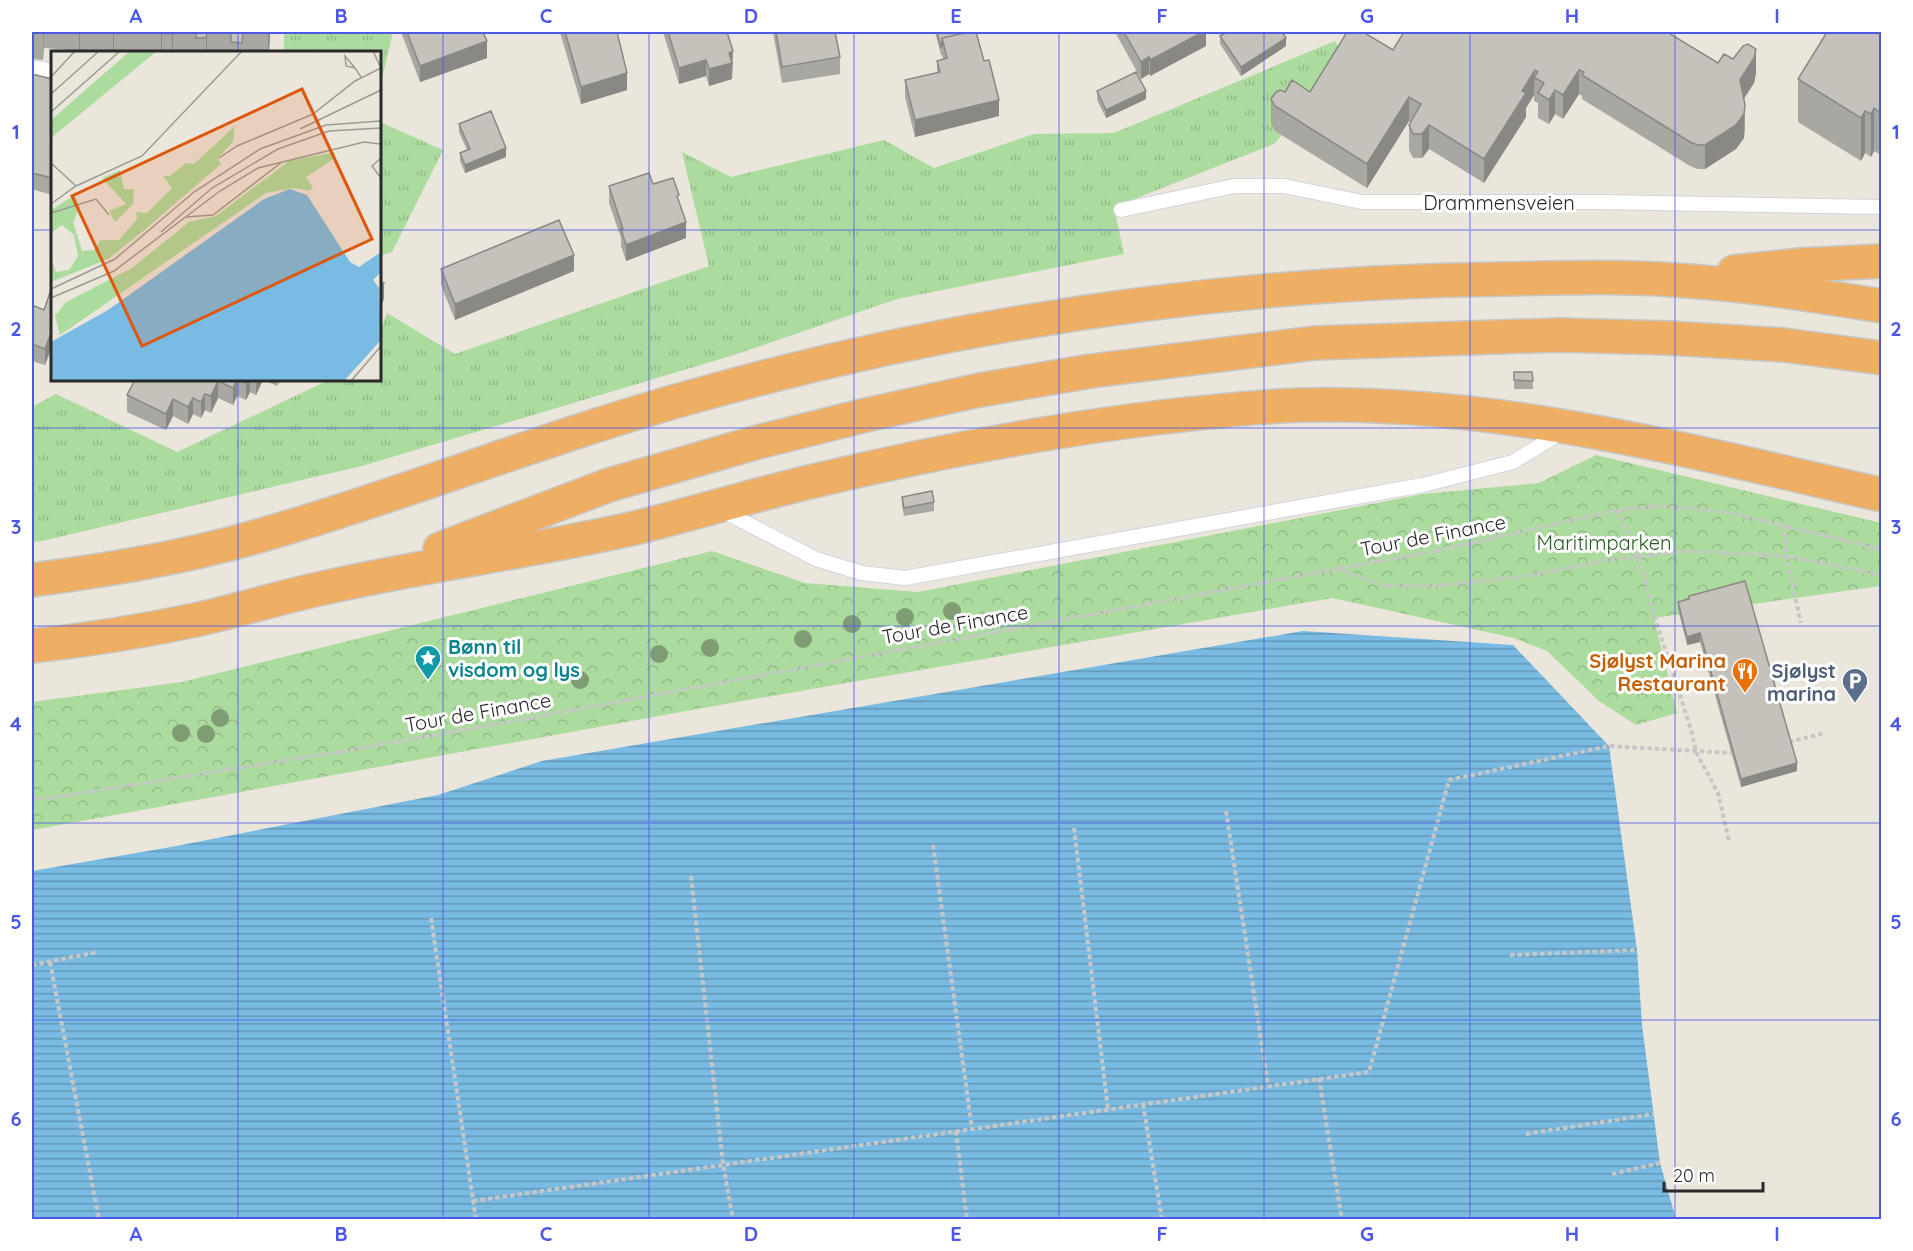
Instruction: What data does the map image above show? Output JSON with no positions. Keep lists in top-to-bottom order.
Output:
{
  "streets": {
    "lane": ["Drammensveien"],
    "path": ["Tour de Finance"]
  },
  "parks": ["Maritimparken"],
  "places": {
    "place": ["Bønn til visdom og lys"],
    "restaurant": ["Sjølyst Marina Restaurant"],
    "parking": ["Sjølyst marina"]
  },
  "scale_bar": "20 m",
  "grid": {
    "columns": [
      "A",
      "B",
      "C",
      "D",
      "E",
      "F",
      "G",
      "H",
      "I"
    ],
    "rows": [
      "1",
      "2",
      "3",
      "4",
      "5",
      "6"
    ]
  }
}
